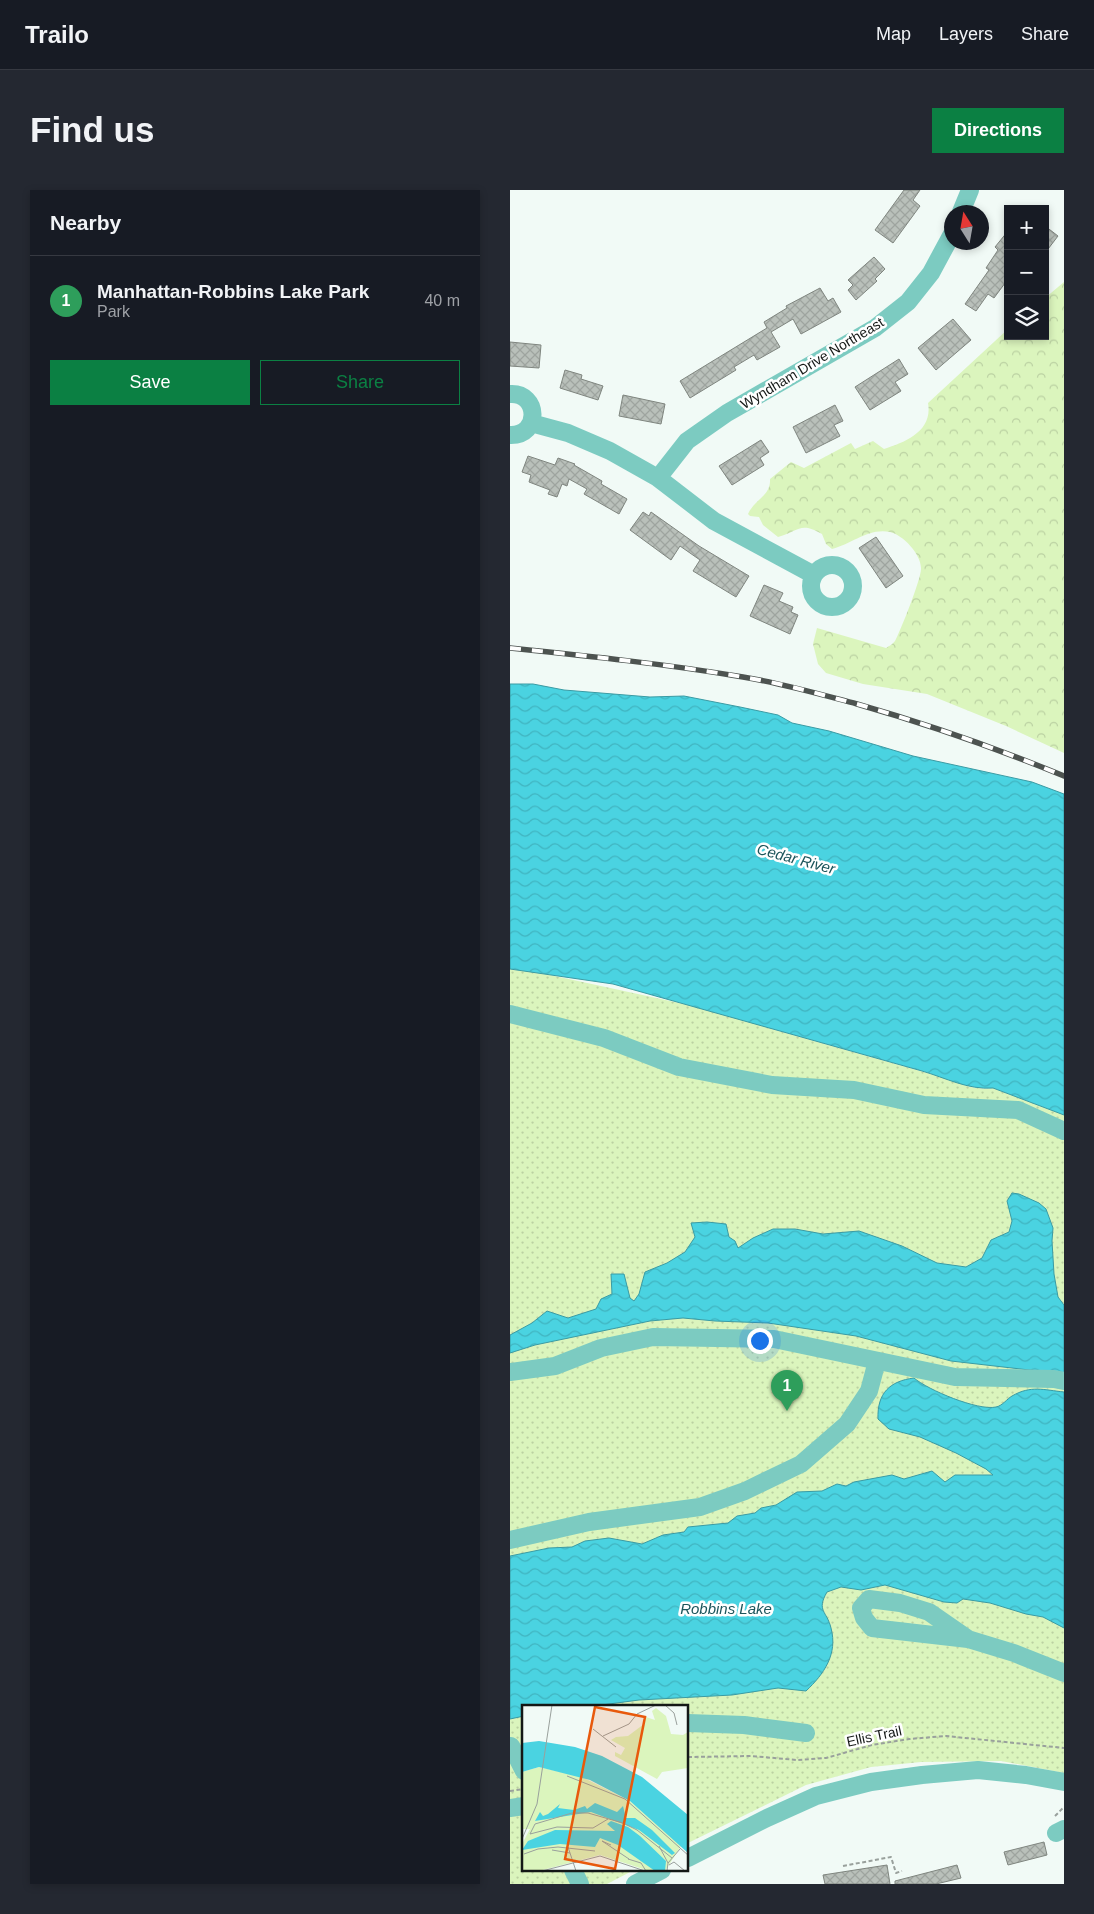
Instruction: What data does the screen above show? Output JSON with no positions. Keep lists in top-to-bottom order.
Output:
{
  "streets": {
    "street": ["Wyndham Drive Northeast"],
    "path": ["Ellis Trail"]
  },
  "water": ["Cedar River", "Robbins Lake"],
  "north": "top",
  "page": {
    "header": "Trailo",
    "nav": ["Map", "Layers", "Share"],
    "buttons": [
      "Directions",
      ["Save", "Share"]
    ],
    "title": "Find us",
    "heading": "Nearby",
    "map_buttons": ["+", "−"],
    "list": [
      {
        "mark": "1",
        "name": "Manhattan-Robbins Lake Park",
        "note": "Park",
        "value": "40 m"
      }
    ],
    "pins": "1"
  }
}
